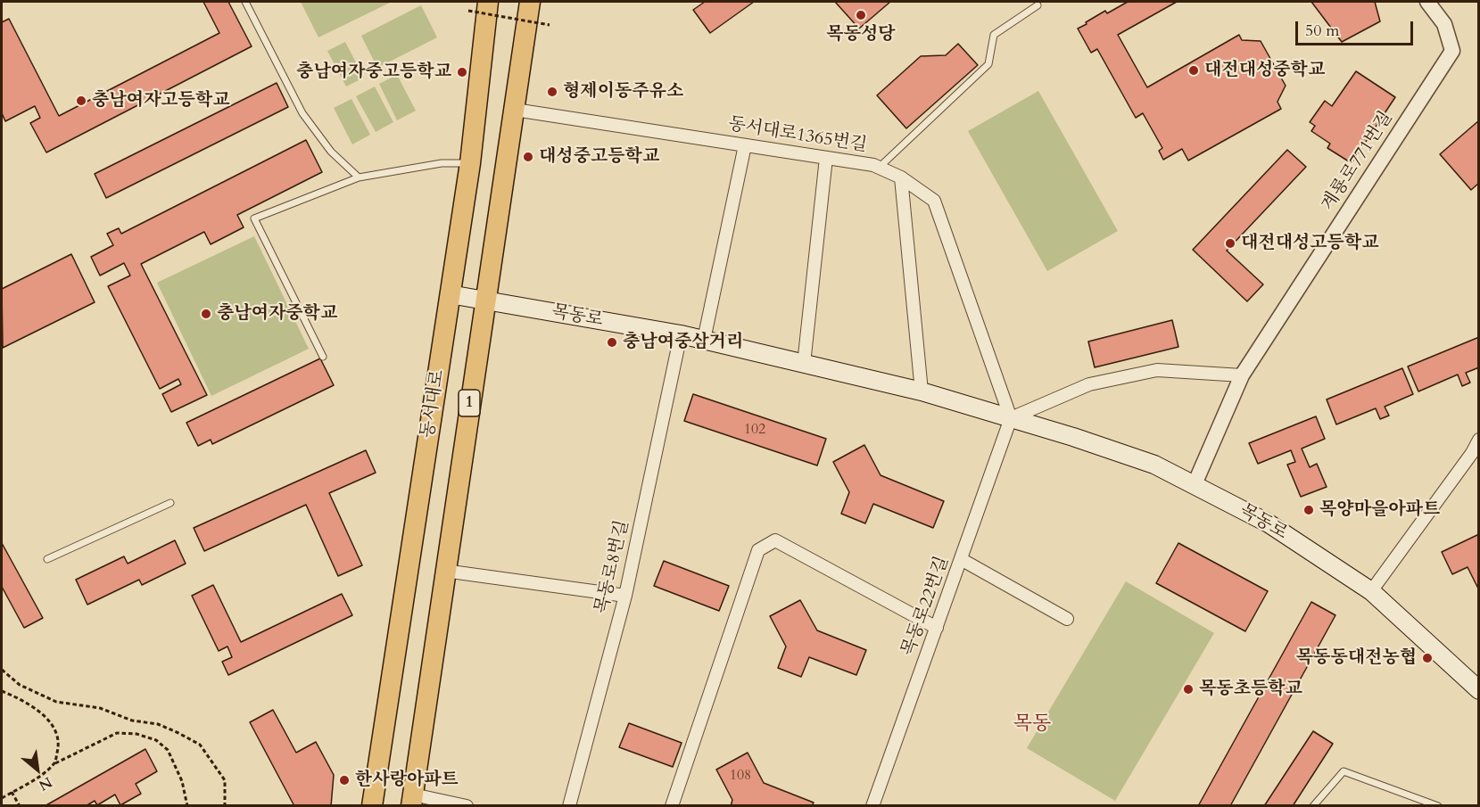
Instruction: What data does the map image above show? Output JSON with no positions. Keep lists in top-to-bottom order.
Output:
{
  "streets": {
    "main road": ["목동로", "1", "동서대로"],
    "street": [
      "동서대로1365번길",
      "계룡로771번길",
      "목동로8번길",
      "목동로22번길"
    ]
  },
  "crossings": [
    ["동서대로1365번길", "목동로"],
    ["동서대로1365번길", "동서대로"],
    ["동서대로1365번길", "목동로22번길"],
    ["계룡로771번길", "목동로"],
    ["목동로", "동서대로"],
    ["목동로", "목동로8번길"],
    ["목동로", "목동로22번길"]
  ],
  "districts": ["목동"],
  "places": [
    "목동성당",
    "대전대성중학교",
    "충남여자중고등학교",
    "형제이동주유소",
    "충남여자고등학교",
    "대성중고등학교",
    "대전대성고등학교",
    "충남여자중학교",
    "충남여중삼거리",
    "목양마을아파트",
    "목동동대전농협",
    "목동초등학교",
    "한사랑아파트"
  ],
  "house_numbers": ["102", "108"],
  "scale_bar": "50 m",
  "north": "bottom right"
}
